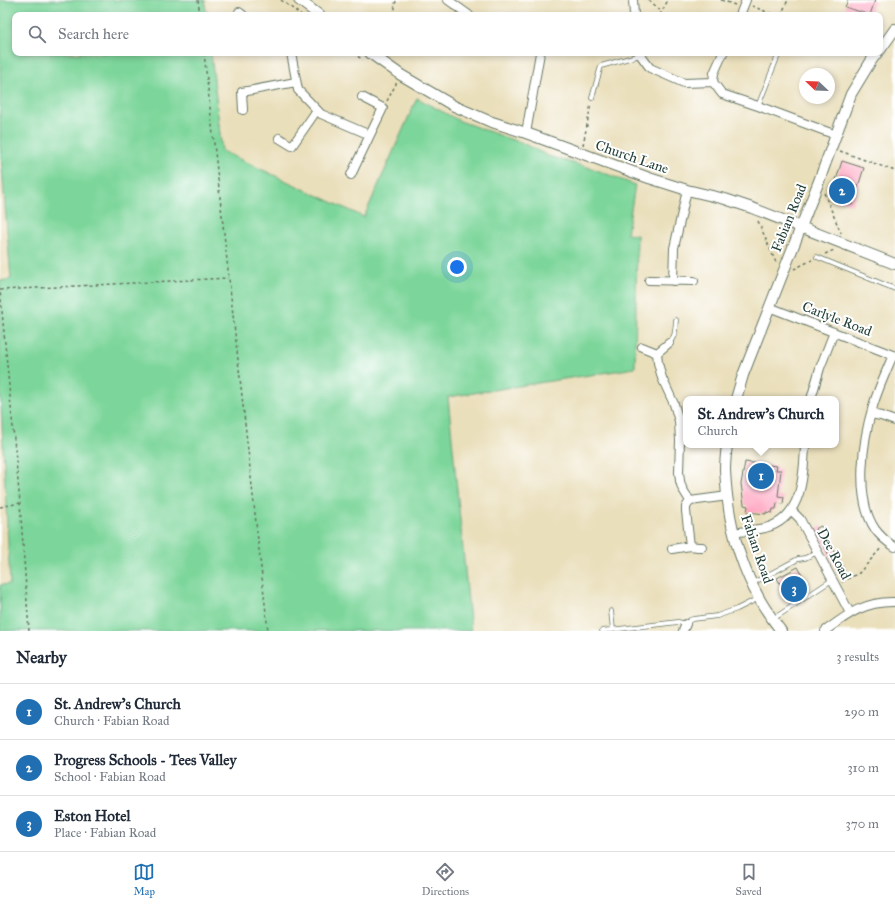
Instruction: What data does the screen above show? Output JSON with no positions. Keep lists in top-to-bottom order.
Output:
{
  "streets": {
    "street": [
      "Church Lane",
      "Fabian Road",
      "Carlyle Road",
      "Dee Road"
    ]
  },
  "crossings": [
    ["Church Lane", "Fabian Road"],
    ["Fabian Road", "Carlyle Road"]
  ],
  "north": "top left",
  "page": {
    "search": "Search here",
    "pins": ["2", "1", "3"],
    "popup": ["St. Andrew's Church", "Church"],
    "heading": ["Nearby", "3 results"],
    "list": [
      {
        "mark": "1",
        "name": "St. Andrew's Church",
        "note": "Church · Fabian Road",
        "value": "290 m"
      },
      {
        "mark": "2",
        "name": "Progress Schools - Tees Valley",
        "note": "School · Fabian Road",
        "value": "310 m"
      },
      {
        "mark": "3",
        "name": "Eston Hotel",
        "note": "Place · Fabian Road",
        "value": "370 m"
      }
    ],
    "nav": ["Map", "Directions", "Saved"]
  }
}
